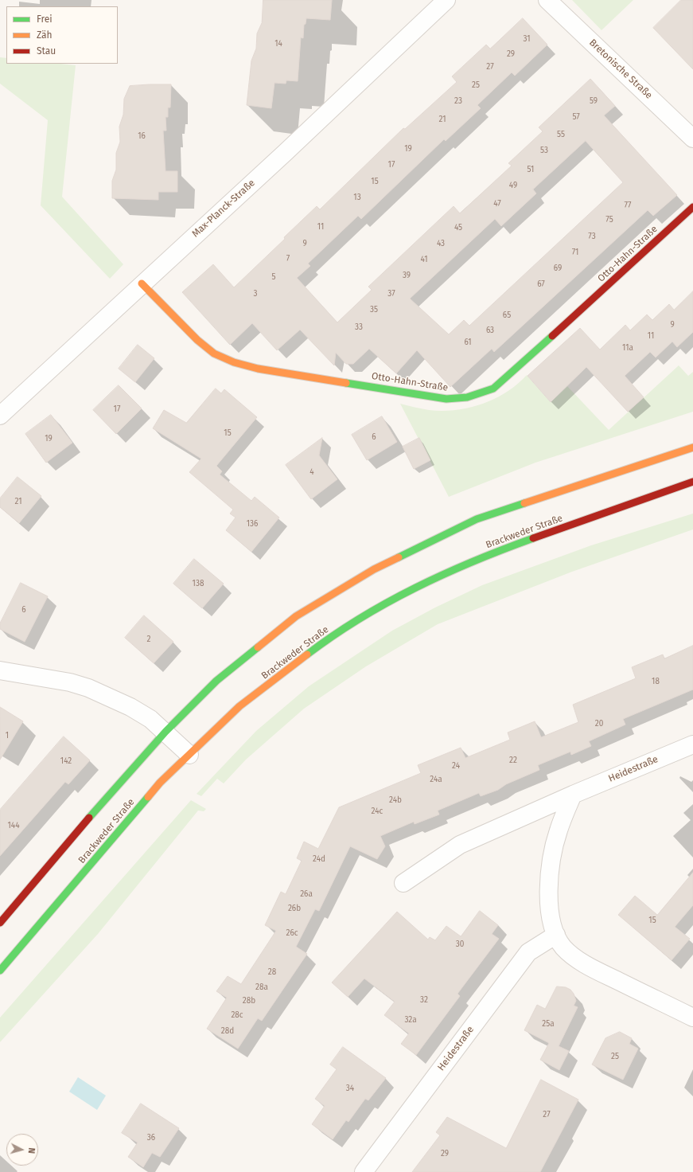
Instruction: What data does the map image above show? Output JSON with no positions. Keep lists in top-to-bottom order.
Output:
{
  "streets": {
    "main road": ["Otto-Hahn-Straße", "Brackweder Straße"],
    "street": ["Bretonische Straße", "Max-Planck-Straße", "Heidestraße"]
  },
  "crossings": [
    ["Max-Planck-Straße", "Otto-Hahn-Straße"]
  ],
  "house_numbers": [
    "31",
    "14",
    "29",
    "27",
    "25",
    "23",
    "59",
    "57",
    "21",
    "55",
    "16",
    "19",
    "53",
    "17",
    "51",
    "15",
    "49",
    "13",
    "47",
    "77",
    "75",
    "11",
    "45",
    "73",
    "9",
    "43",
    "71",
    "7",
    "41",
    "69",
    "39",
    "5",
    "67",
    "3",
    "37",
    "35",
    "65",
    "9",
    "33",
    "63",
    "11",
    "61",
    "11a",
    "17",
    "15",
    "6",
    "19",
    "4",
    "21",
    "136",
    "138",
    "6",
    "2",
    "18",
    "20",
    "1",
    "22",
    "142",
    "24",
    "24a",
    "24b",
    "24c",
    "144",
    "24d",
    "26a",
    "26b",
    "15",
    "26c",
    "30",
    "28",
    "28a",
    "32",
    "28b",
    "28c",
    "32a",
    "25a",
    "28d",
    "25",
    "34",
    "27",
    "36",
    "29"
  ],
  "legend": ["Frei", "Zäh", "Stau"],
  "north": "right"
}
